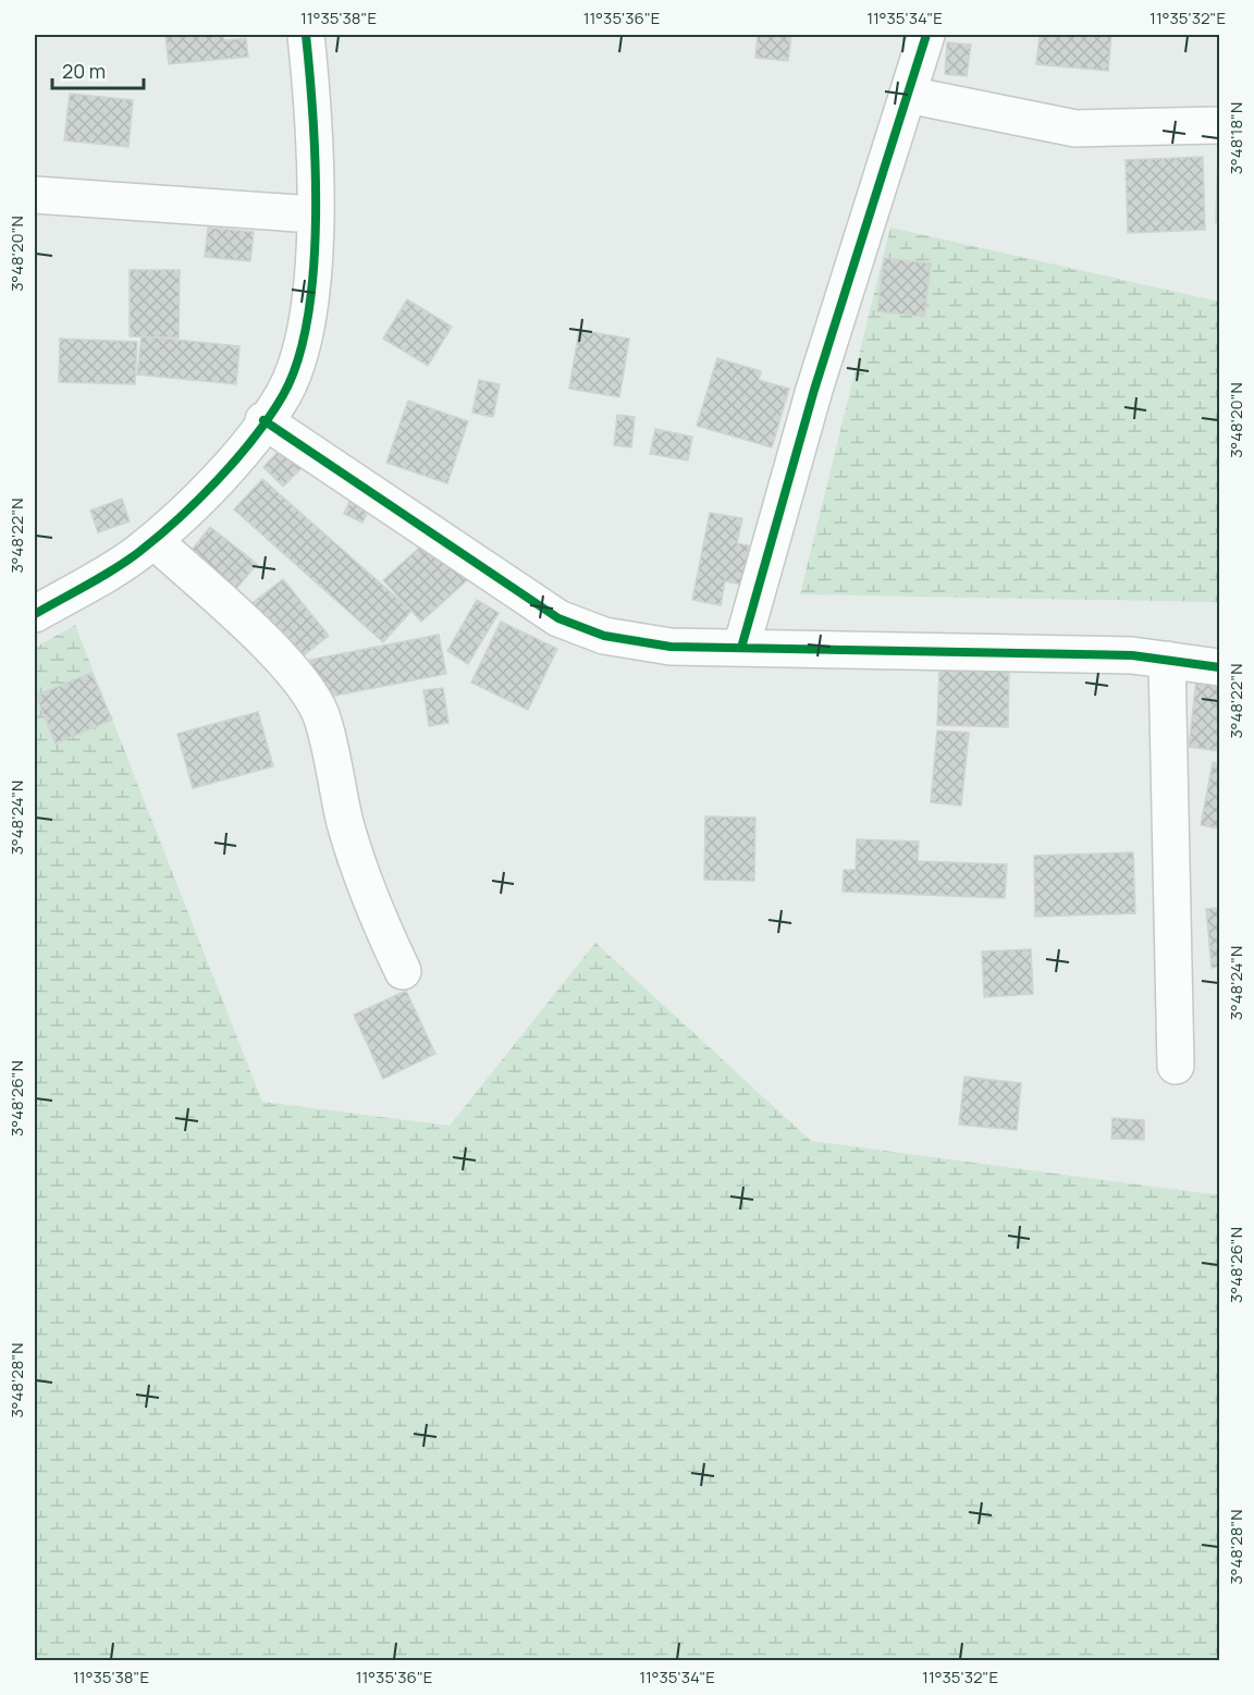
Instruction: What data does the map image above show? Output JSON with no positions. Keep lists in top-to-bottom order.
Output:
{
  "scale_bar": "20 m",
  "coordinates": [
    "11°35'38\"E",
    "11°35'36\"E",
    "11°35'34\"E",
    "11°35'32\"E",
    "3°48'18\"N",
    "3°48'20\"N",
    "3°48'22\"N",
    "3°48'24\"N",
    "3°48'26\"N",
    "3°48'28\"N"
  ]
}
